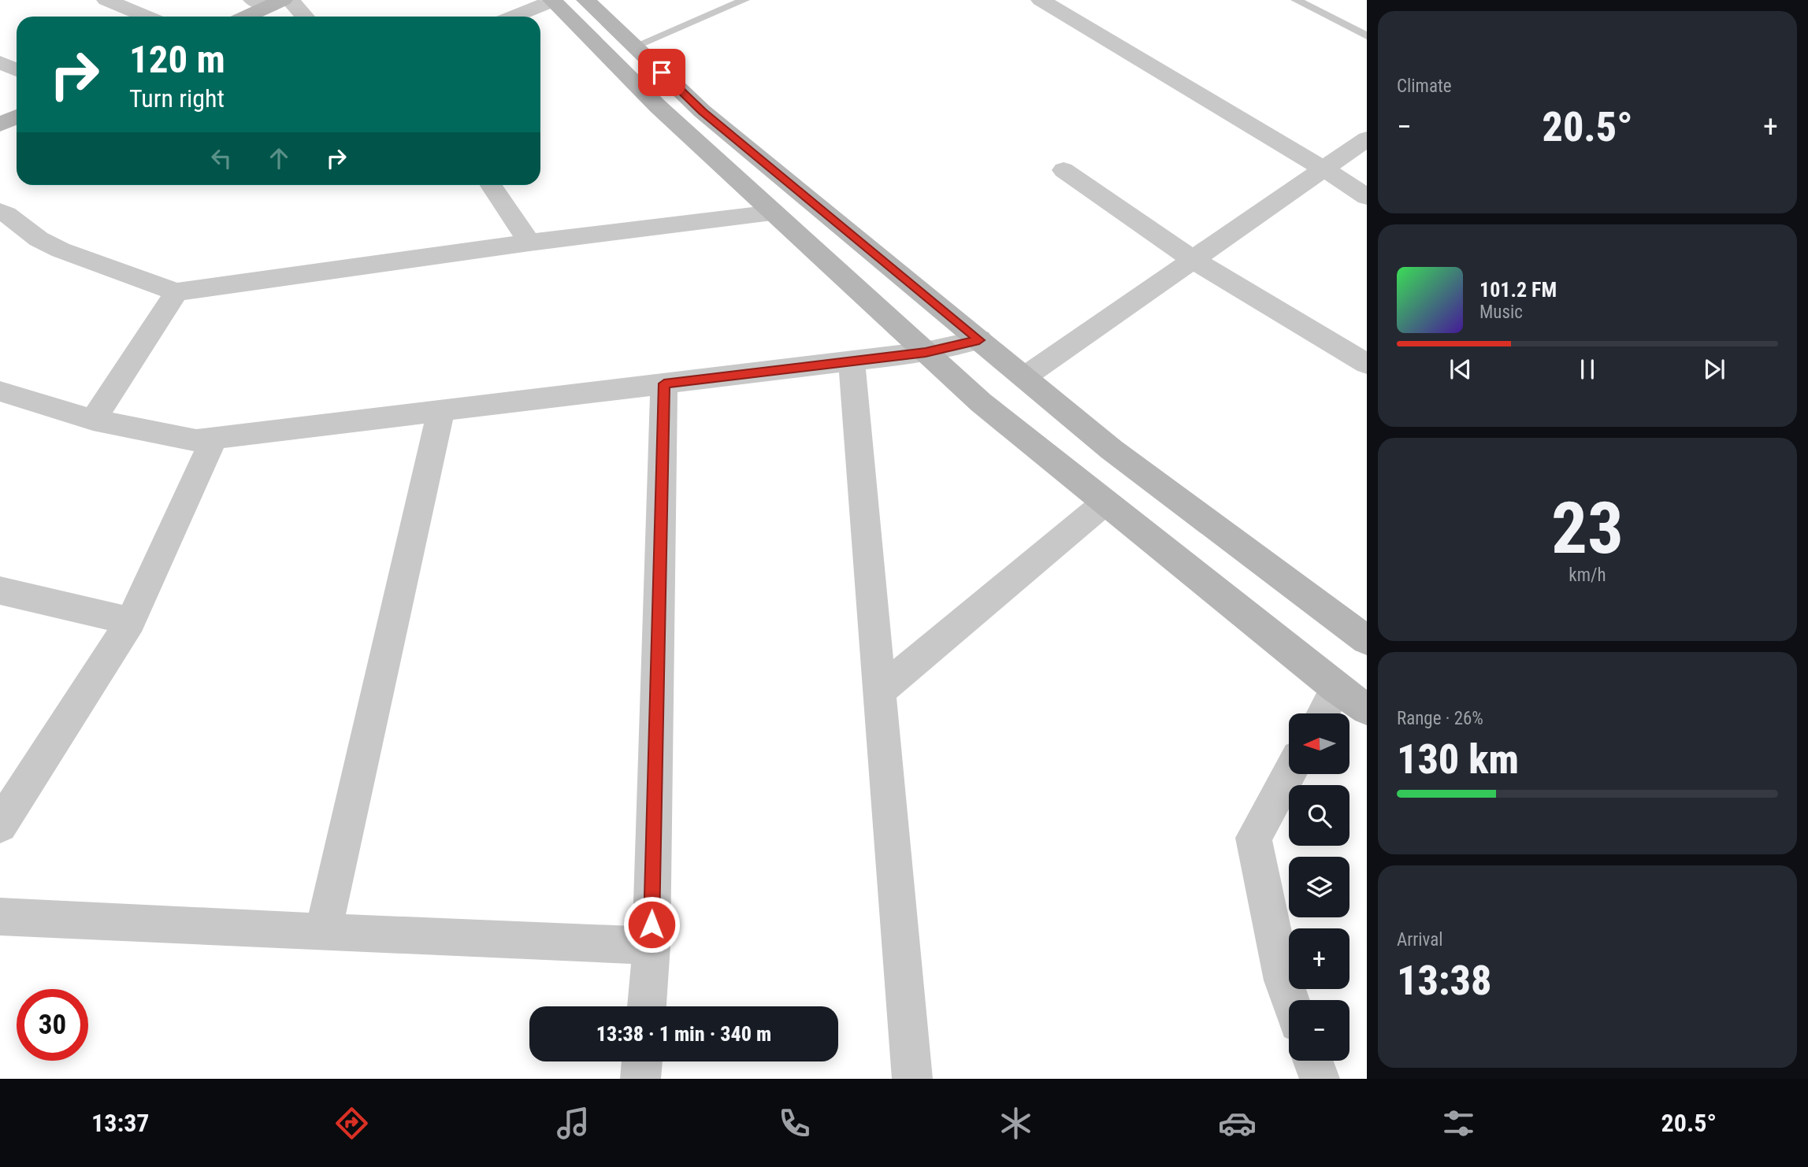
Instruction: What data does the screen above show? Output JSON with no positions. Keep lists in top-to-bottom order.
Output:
{
  "north": "left",
  "page": {
    "tile": [
      "Climate",
      ["23", "km/h"],
      ["Range · 26%", "130 km"],
      ["Arrival", "13:38"]
    ],
    "turn": ["120 m", "Turn right"],
    "heat": ["−", "20.5°", "+"],
    "song": ["101.2 FM", "Music"],
    "map_buttons": ["+", "−"],
    "limit": "30",
    "trip": "13:38 · 1 min · 340 m",
    "tabs": ["13:37", "20.5°"]
  }
}
